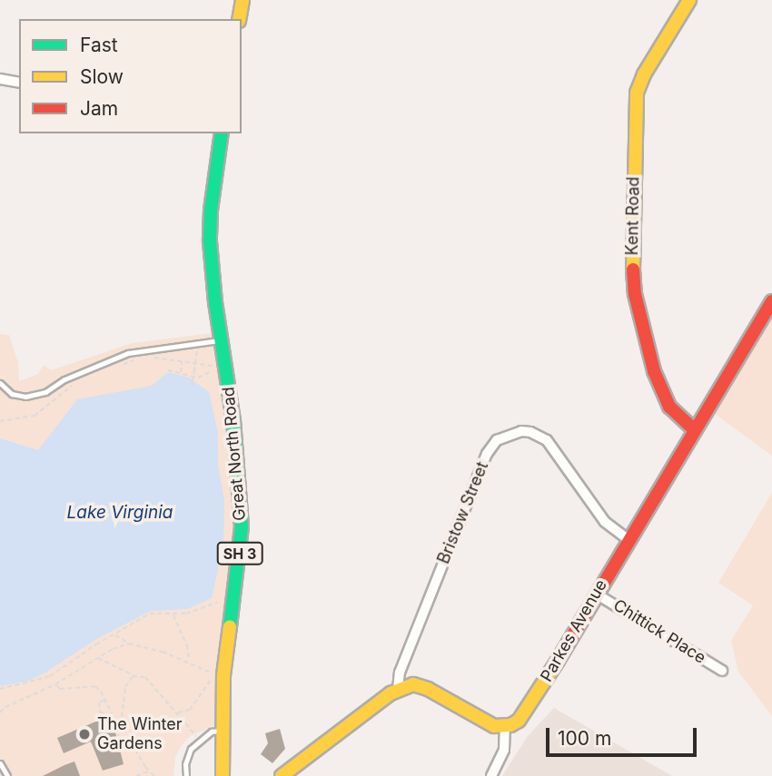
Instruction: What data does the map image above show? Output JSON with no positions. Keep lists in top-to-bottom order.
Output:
{
  "streets": {
    "main road": [
      "Kent Road",
      "Great North Road",
      "SH 3",
      "Parkes Avenue"
    ],
    "street": ["Bristow Street", "Chittick Place"]
  },
  "crossings": [
    ["Kent Road", "Parkes Avenue"],
    ["Bristow Street", "Parkes Avenue"],
    ["Parkes Avenue", "Chittick Place"]
  ],
  "water": ["Lake Virginia"],
  "places": ["The Winter Gardens"],
  "legend": ["Fast", "Slow", "Jam"],
  "scale_bar": "100 m"
}
